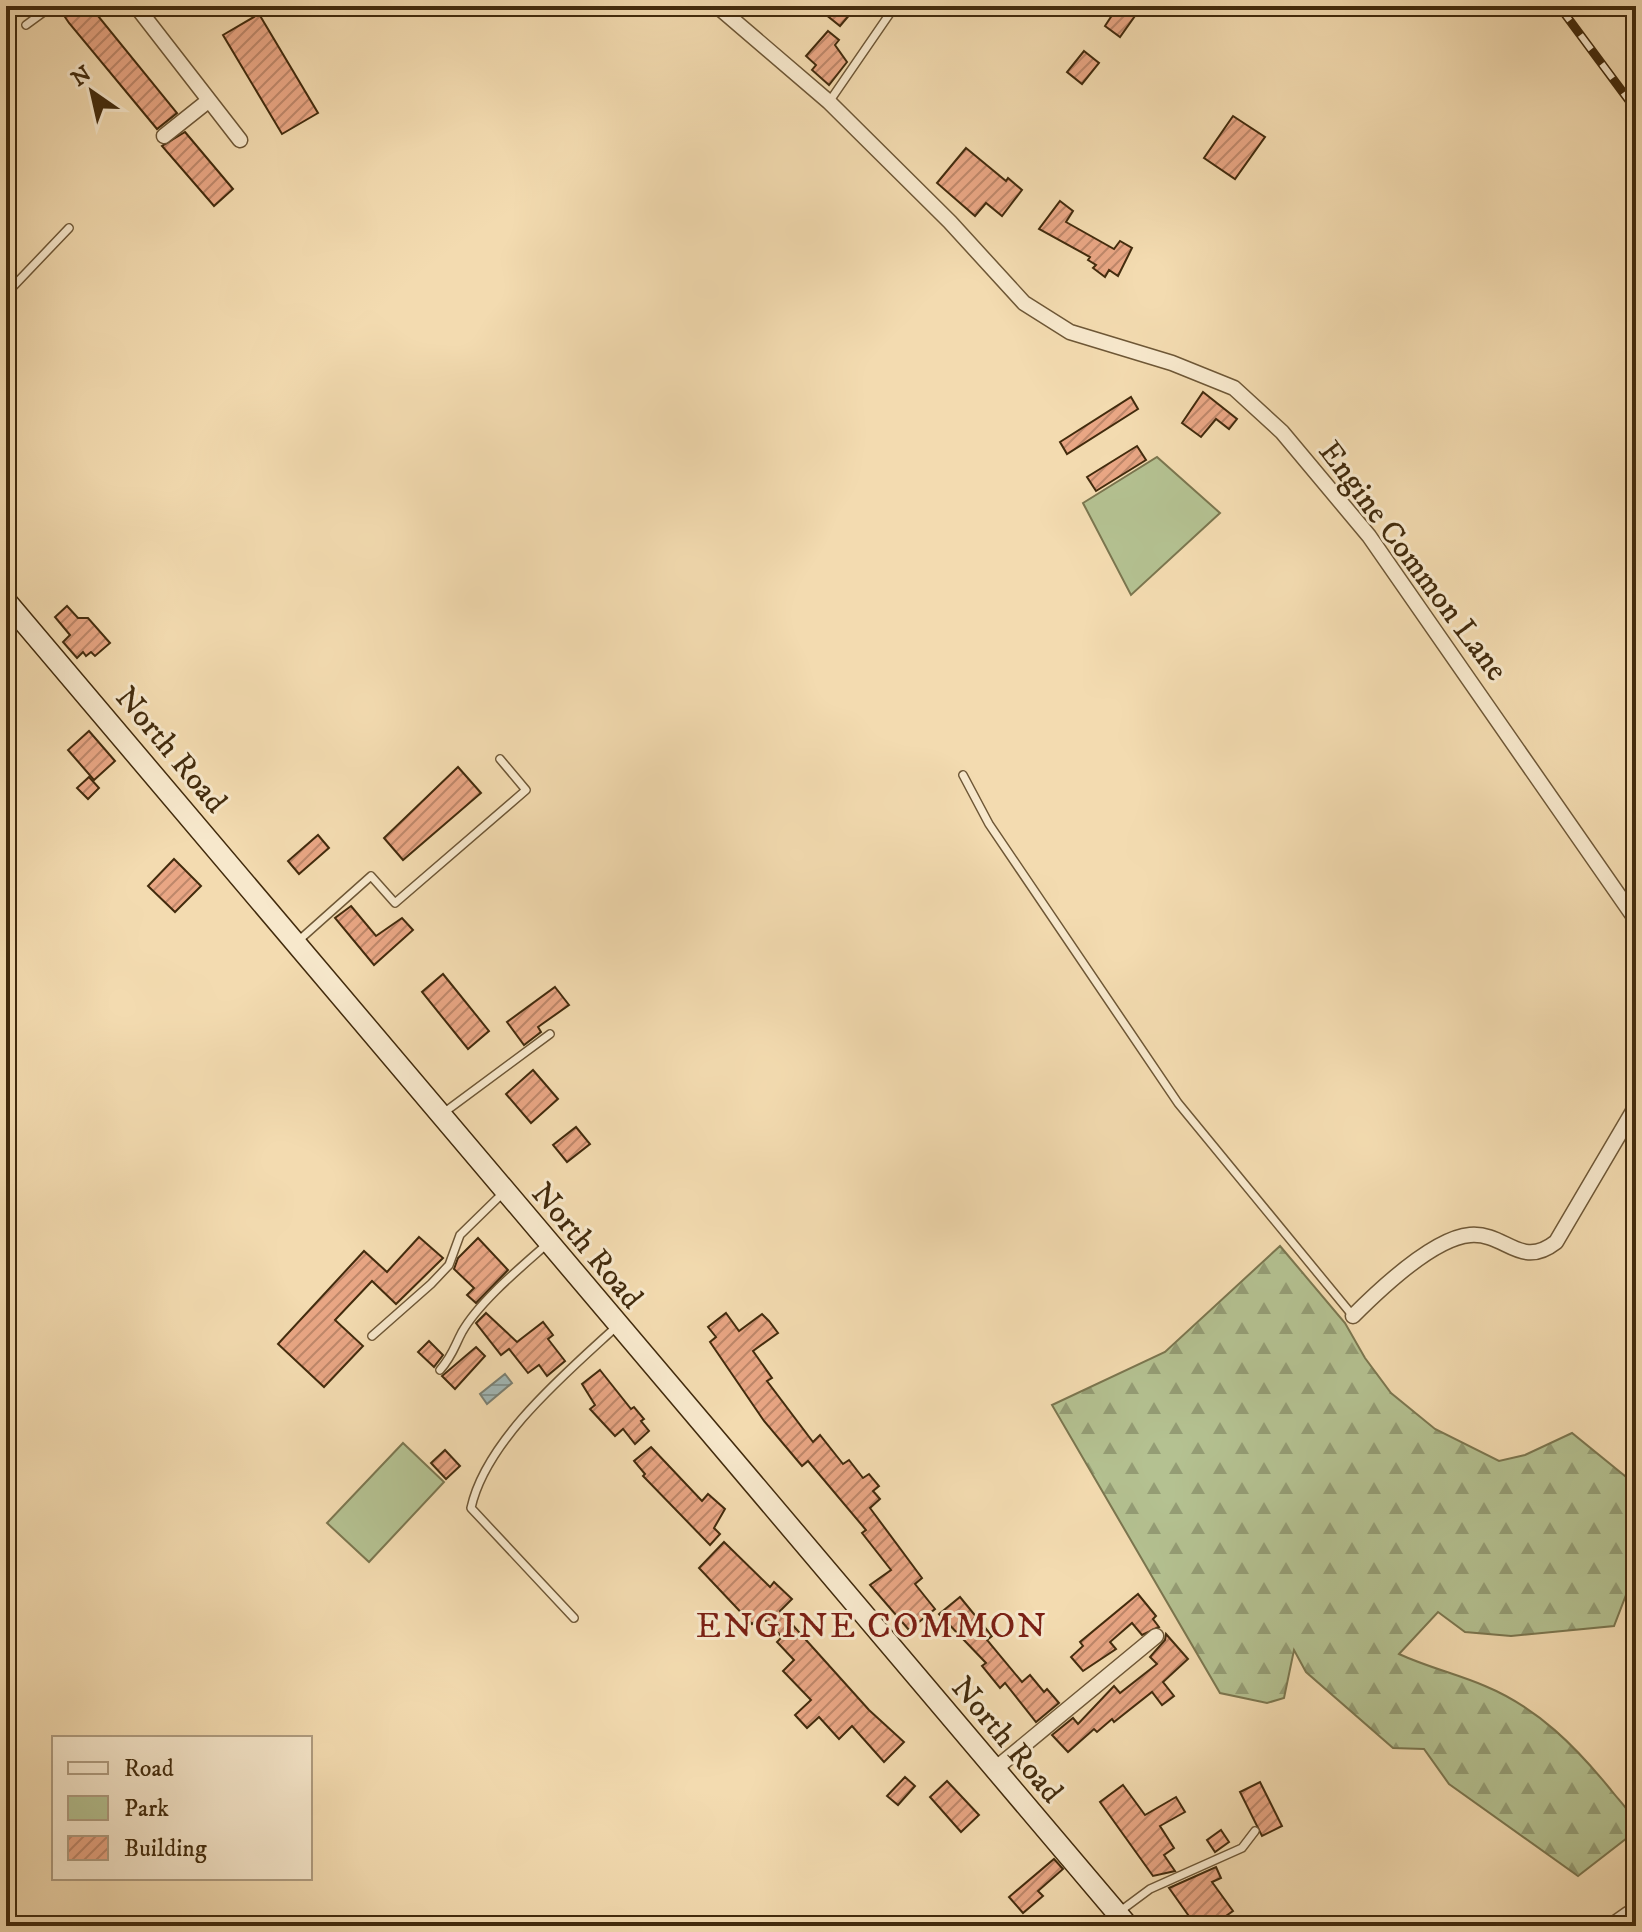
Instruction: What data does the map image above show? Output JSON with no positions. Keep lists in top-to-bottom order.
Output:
{
  "streets": {
    "street": ["Engine Common Lane", "North Road"]
  },
  "districts": ["ENGINE COMMON"],
  "legend": ["Road", "Park", "Building"],
  "north": "top left"
}
